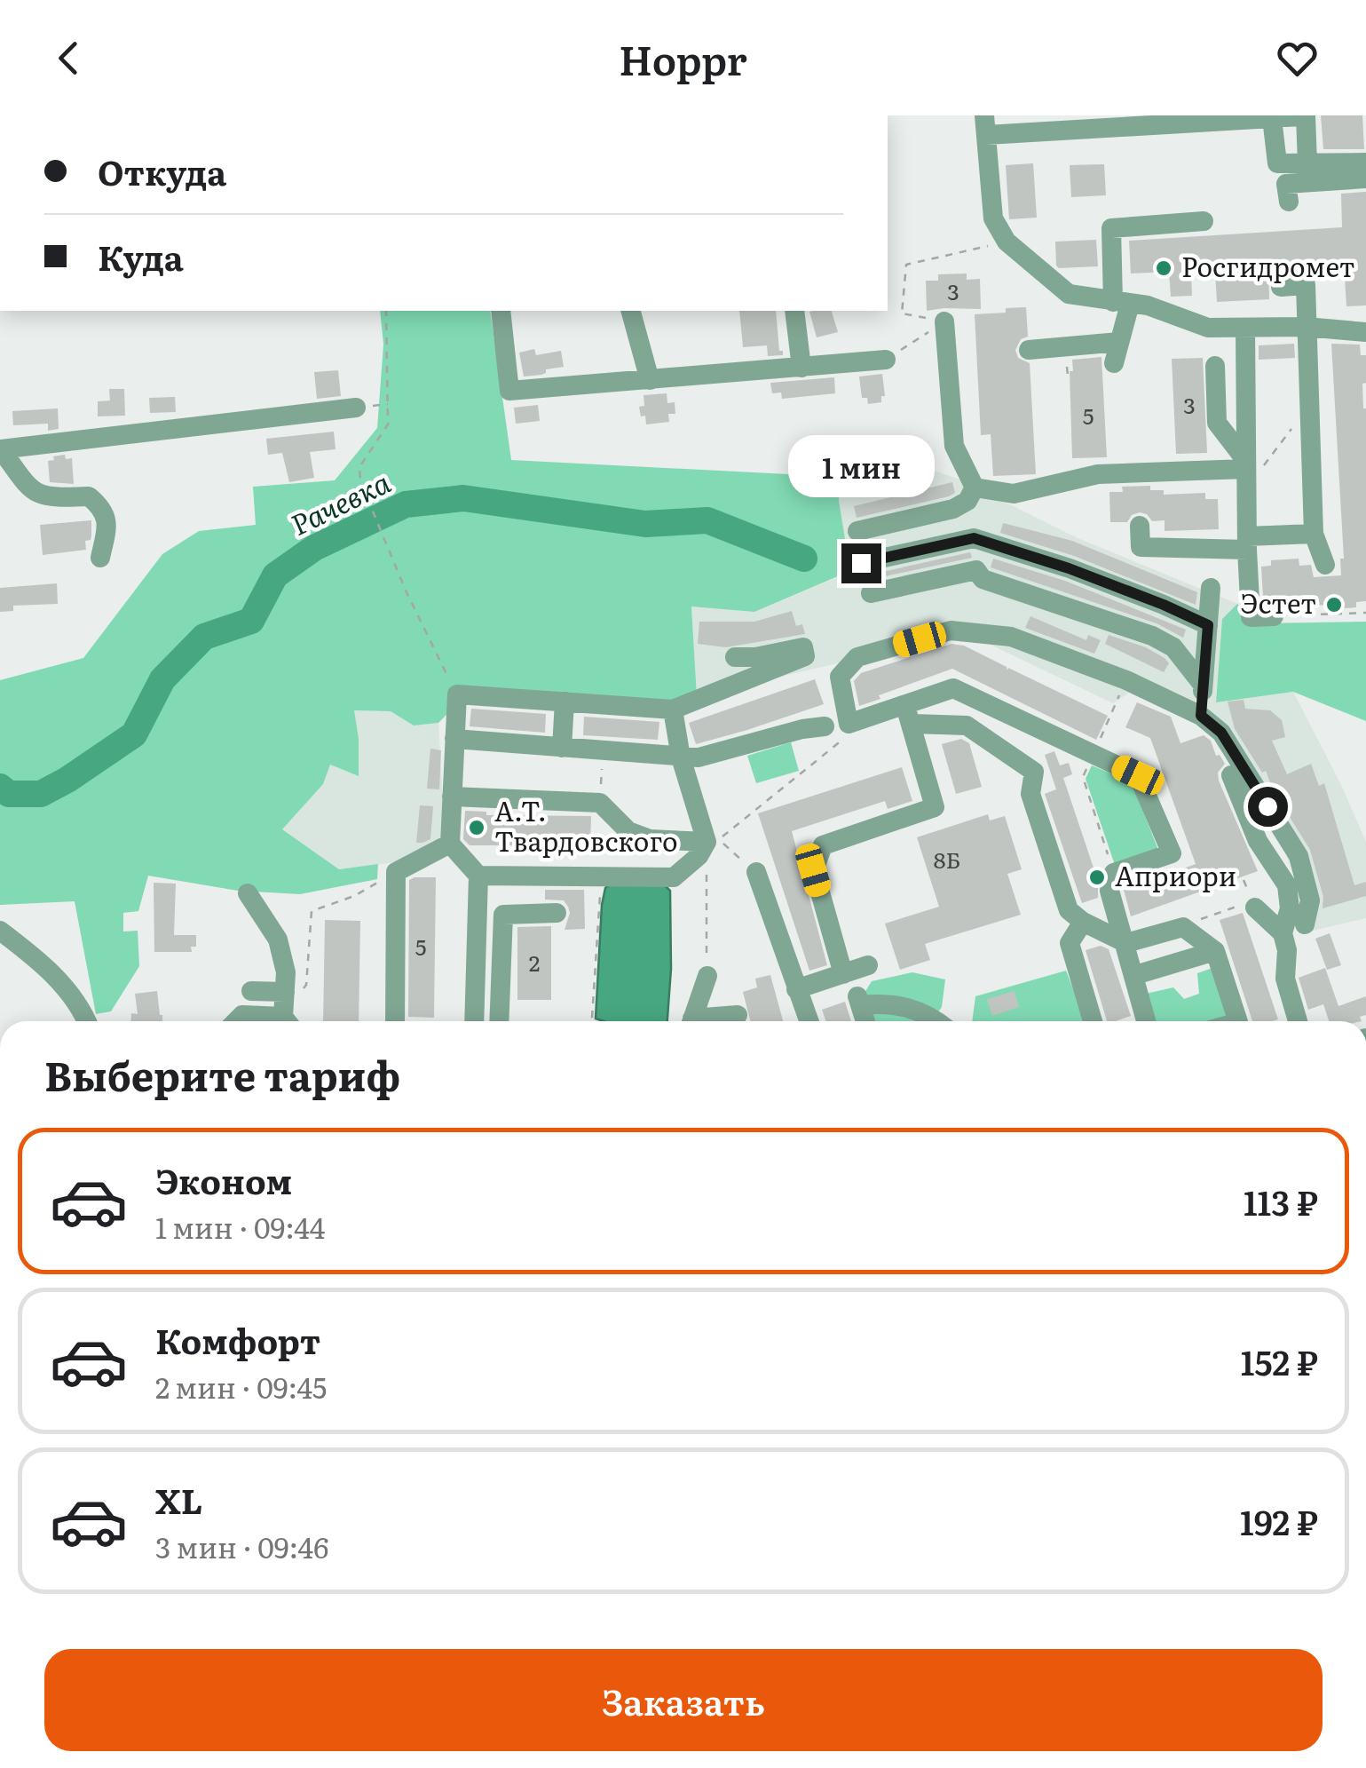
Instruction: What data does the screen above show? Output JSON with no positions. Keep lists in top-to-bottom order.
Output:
{
  "water": ["Рачевка"],
  "places": [
    "Росгидромет",
    "Эстет",
    "А.Т. Твардовского",
    "Априори"
  ],
  "house_numbers": [
    "3",
    "3",
    "5",
    "8Б",
    "5",
    "2"
  ],
  "page": {
    "header": "Hoppr",
    "banner": ["Откуда", "Куда"],
    "bubble": "1 мин",
    "heading": "Выберите тариф",
    "list": [
      {
        "name": "Эконом",
        "note": "1 мин · 09:44",
        "value": "113 ₽"
      },
      {
        "name": "Комфорт",
        "note": "2 мин · 09:45",
        "value": "152 ₽"
      },
      {
        "name": "XL",
        "note": "3 мин · 09:46",
        "value": "192 ₽"
      }
    ],
    "buttons": "Заказать"
  }
}
